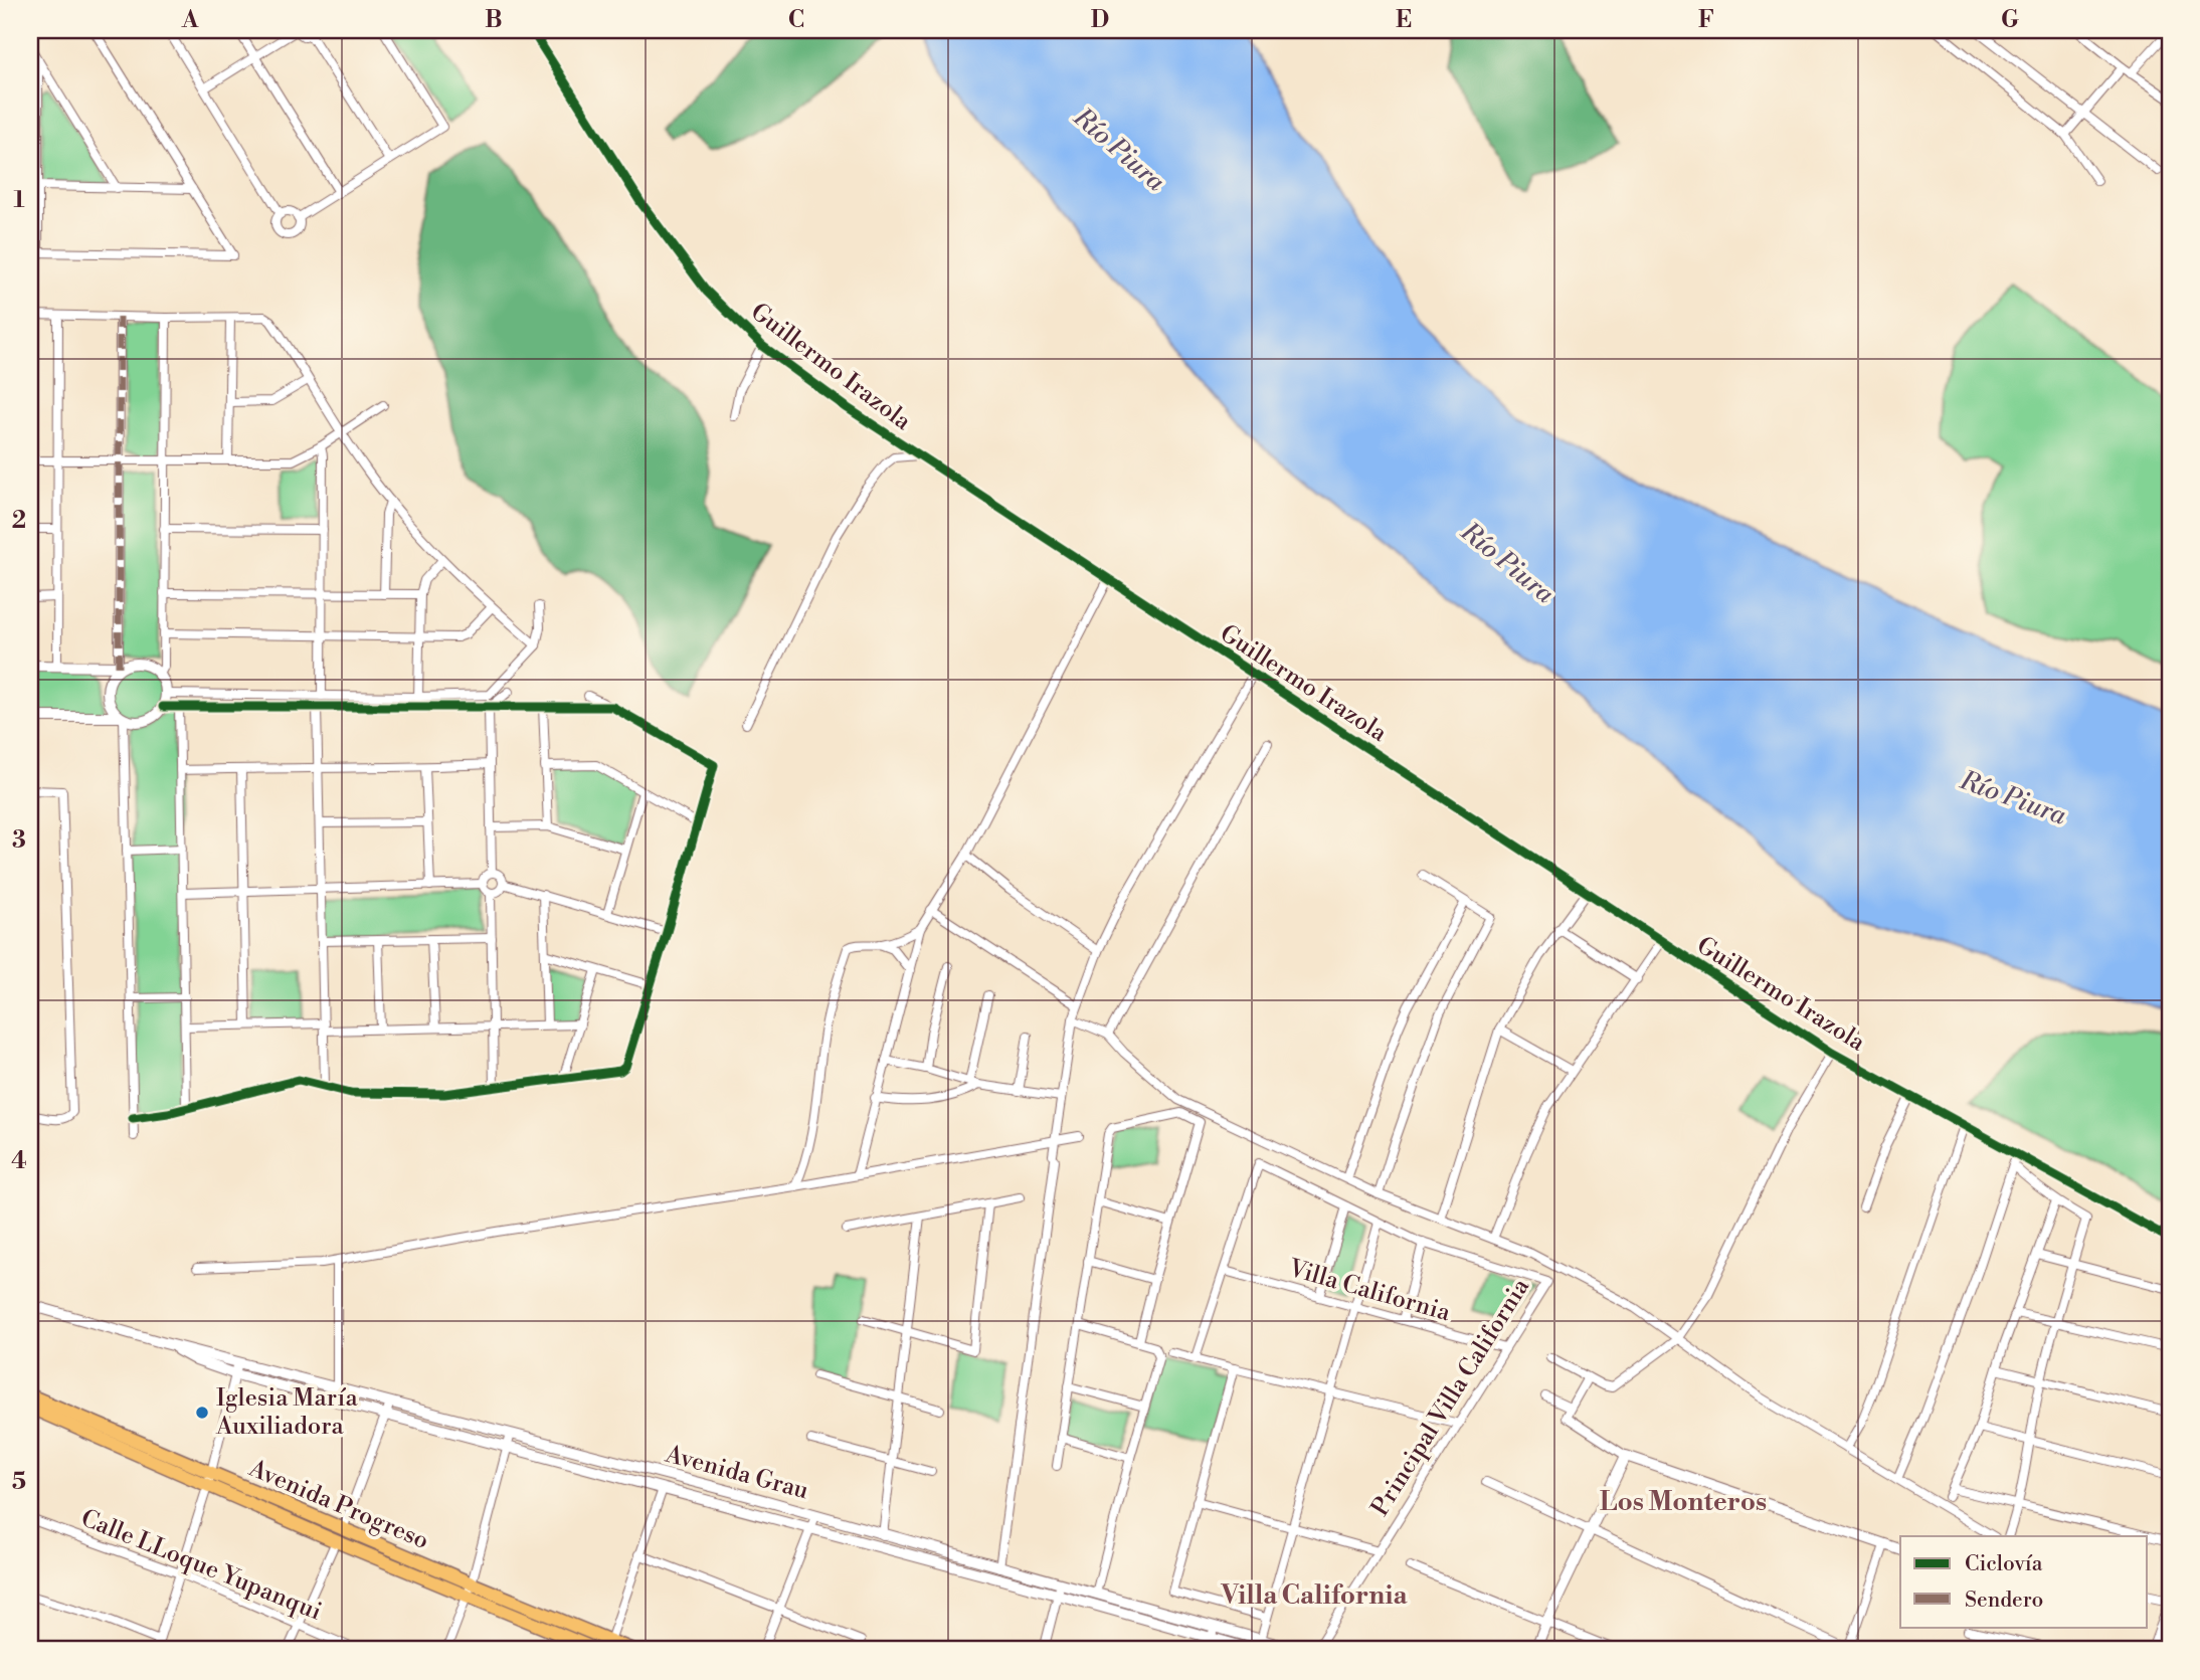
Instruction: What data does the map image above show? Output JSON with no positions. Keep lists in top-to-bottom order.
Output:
{
  "streets": {
    "main road": ["Avenida Progreso"],
    "street": [
      "Guillermo Irazola",
      "Villa California",
      "Principal Villa California",
      "Avenida Grau",
      "Calle LLoque Yupanqui"
    ]
  },
  "crossings": [
    ["Villa California", "Principal Villa California"]
  ],
  "districts": ["Los Monteros", "Villa California"],
  "water": ["Río Piura"],
  "places": ["Iglesia María Auxiliadora"],
  "legend": ["Ciclovía", "Sendero"],
  "grid": {
    "columns": [
      "A",
      "B",
      "C",
      "D",
      "E",
      "F",
      "G"
    ],
    "rows": [
      "1",
      "2",
      "3",
      "4",
      "5"
    ]
  }
}
